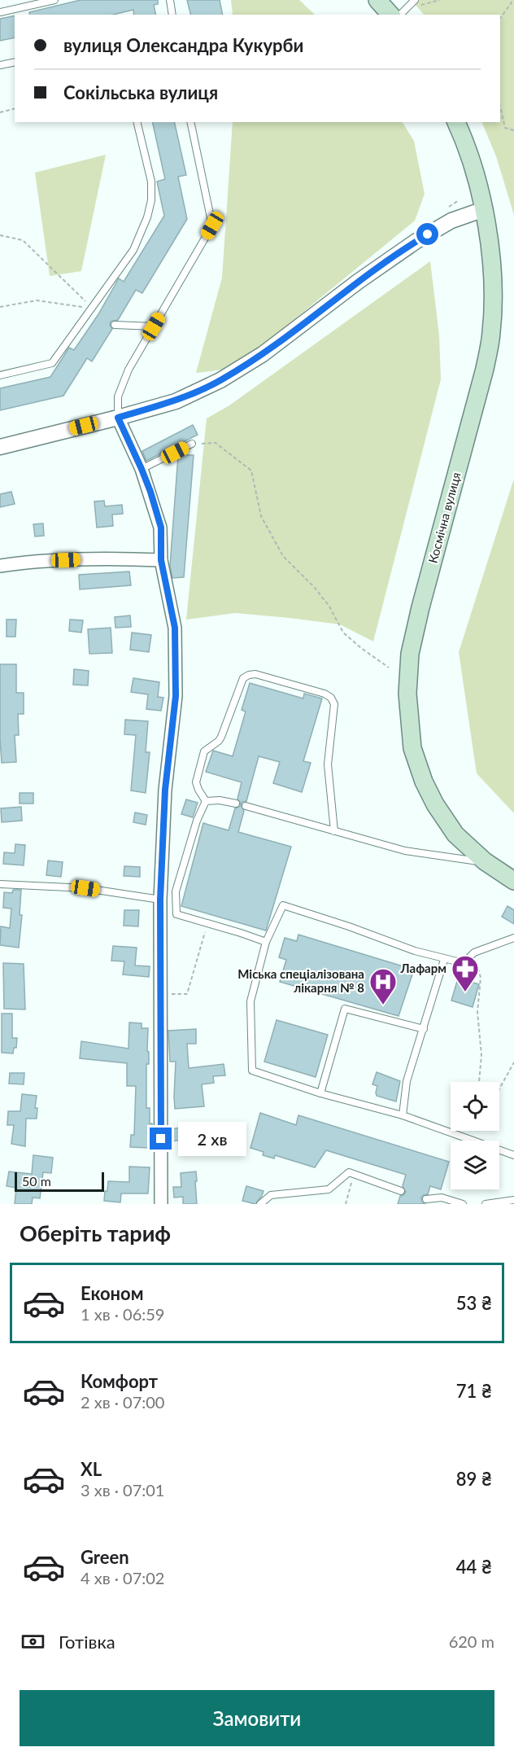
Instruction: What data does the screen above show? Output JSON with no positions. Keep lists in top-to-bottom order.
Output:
{
  "streets": {
    "main road": ["Космічна вулиця"]
  },
  "places": {
    "pharmacy": ["Лафарм"],
    "hospital": ["Міська спеціалізована лікарня № 8"]
  },
  "scale_bar": "50 m",
  "page": {
    "banner": ["вулиця Олександра Кукурби", "Сокільська вулиця"],
    "bubble": "2 хв",
    "scale": "50 m",
    "heading": "Оберіть тариф",
    "list": [
      {
        "name": "Економ",
        "note": "1 хв · 06:59",
        "value": "53 ₴"
      },
      {
        "name": "Комфорт",
        "note": "2 хв · 07:00",
        "value": "71 ₴"
      },
      {
        "name": "XL",
        "note": "3 хв · 07:01",
        "value": "89 ₴"
      },
      {
        "name": "Green",
        "note": "4 хв · 07:02",
        "value": "44 ₴"
      }
    ],
    "pay": ["Готівка", "620 m"],
    "buttons": "Замовити"
  }
}
